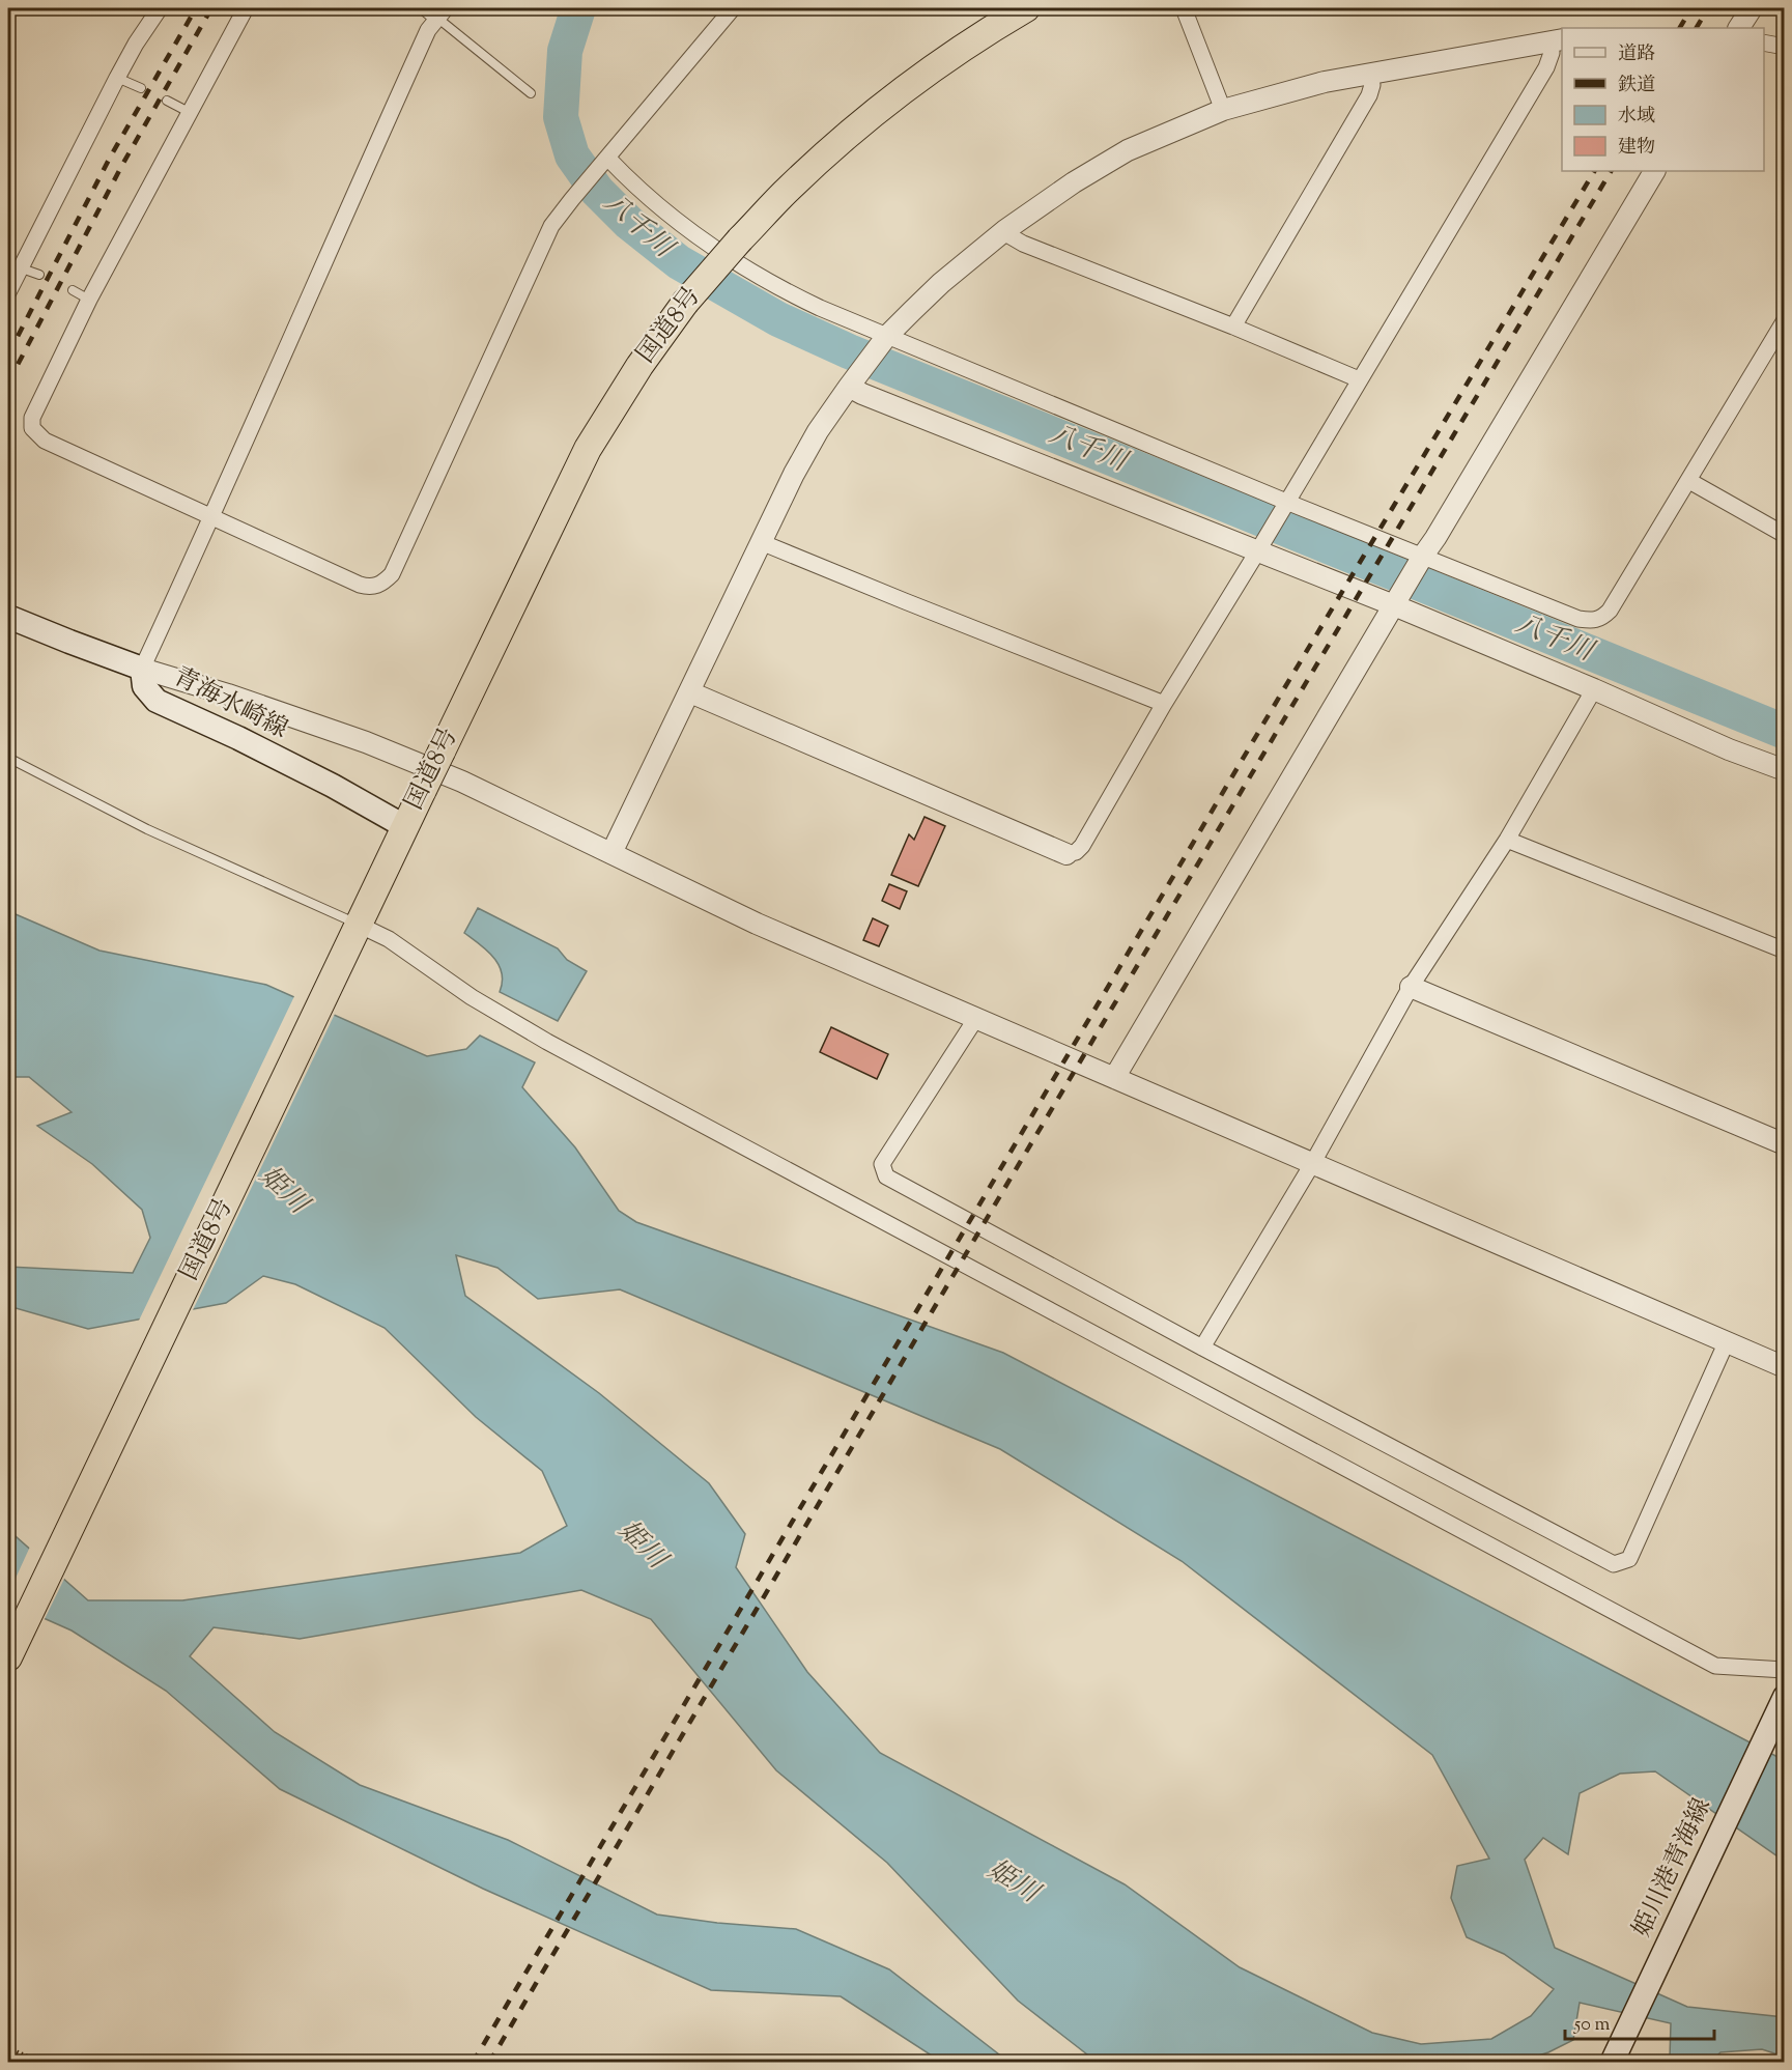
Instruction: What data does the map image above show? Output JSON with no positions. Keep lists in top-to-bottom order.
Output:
{
  "streets": {
    "highway": ["国道8号"],
    "main road": ["青海水崎線", "姫川港青海線"]
  },
  "crossings": [
    ["国道8号", "青海水崎線"]
  ],
  "water": ["八千川", "姫川"],
  "legend": [
    "道路",
    "鉄道",
    "水域",
    "建物"
  ],
  "scale_bar": "50 m"
}
